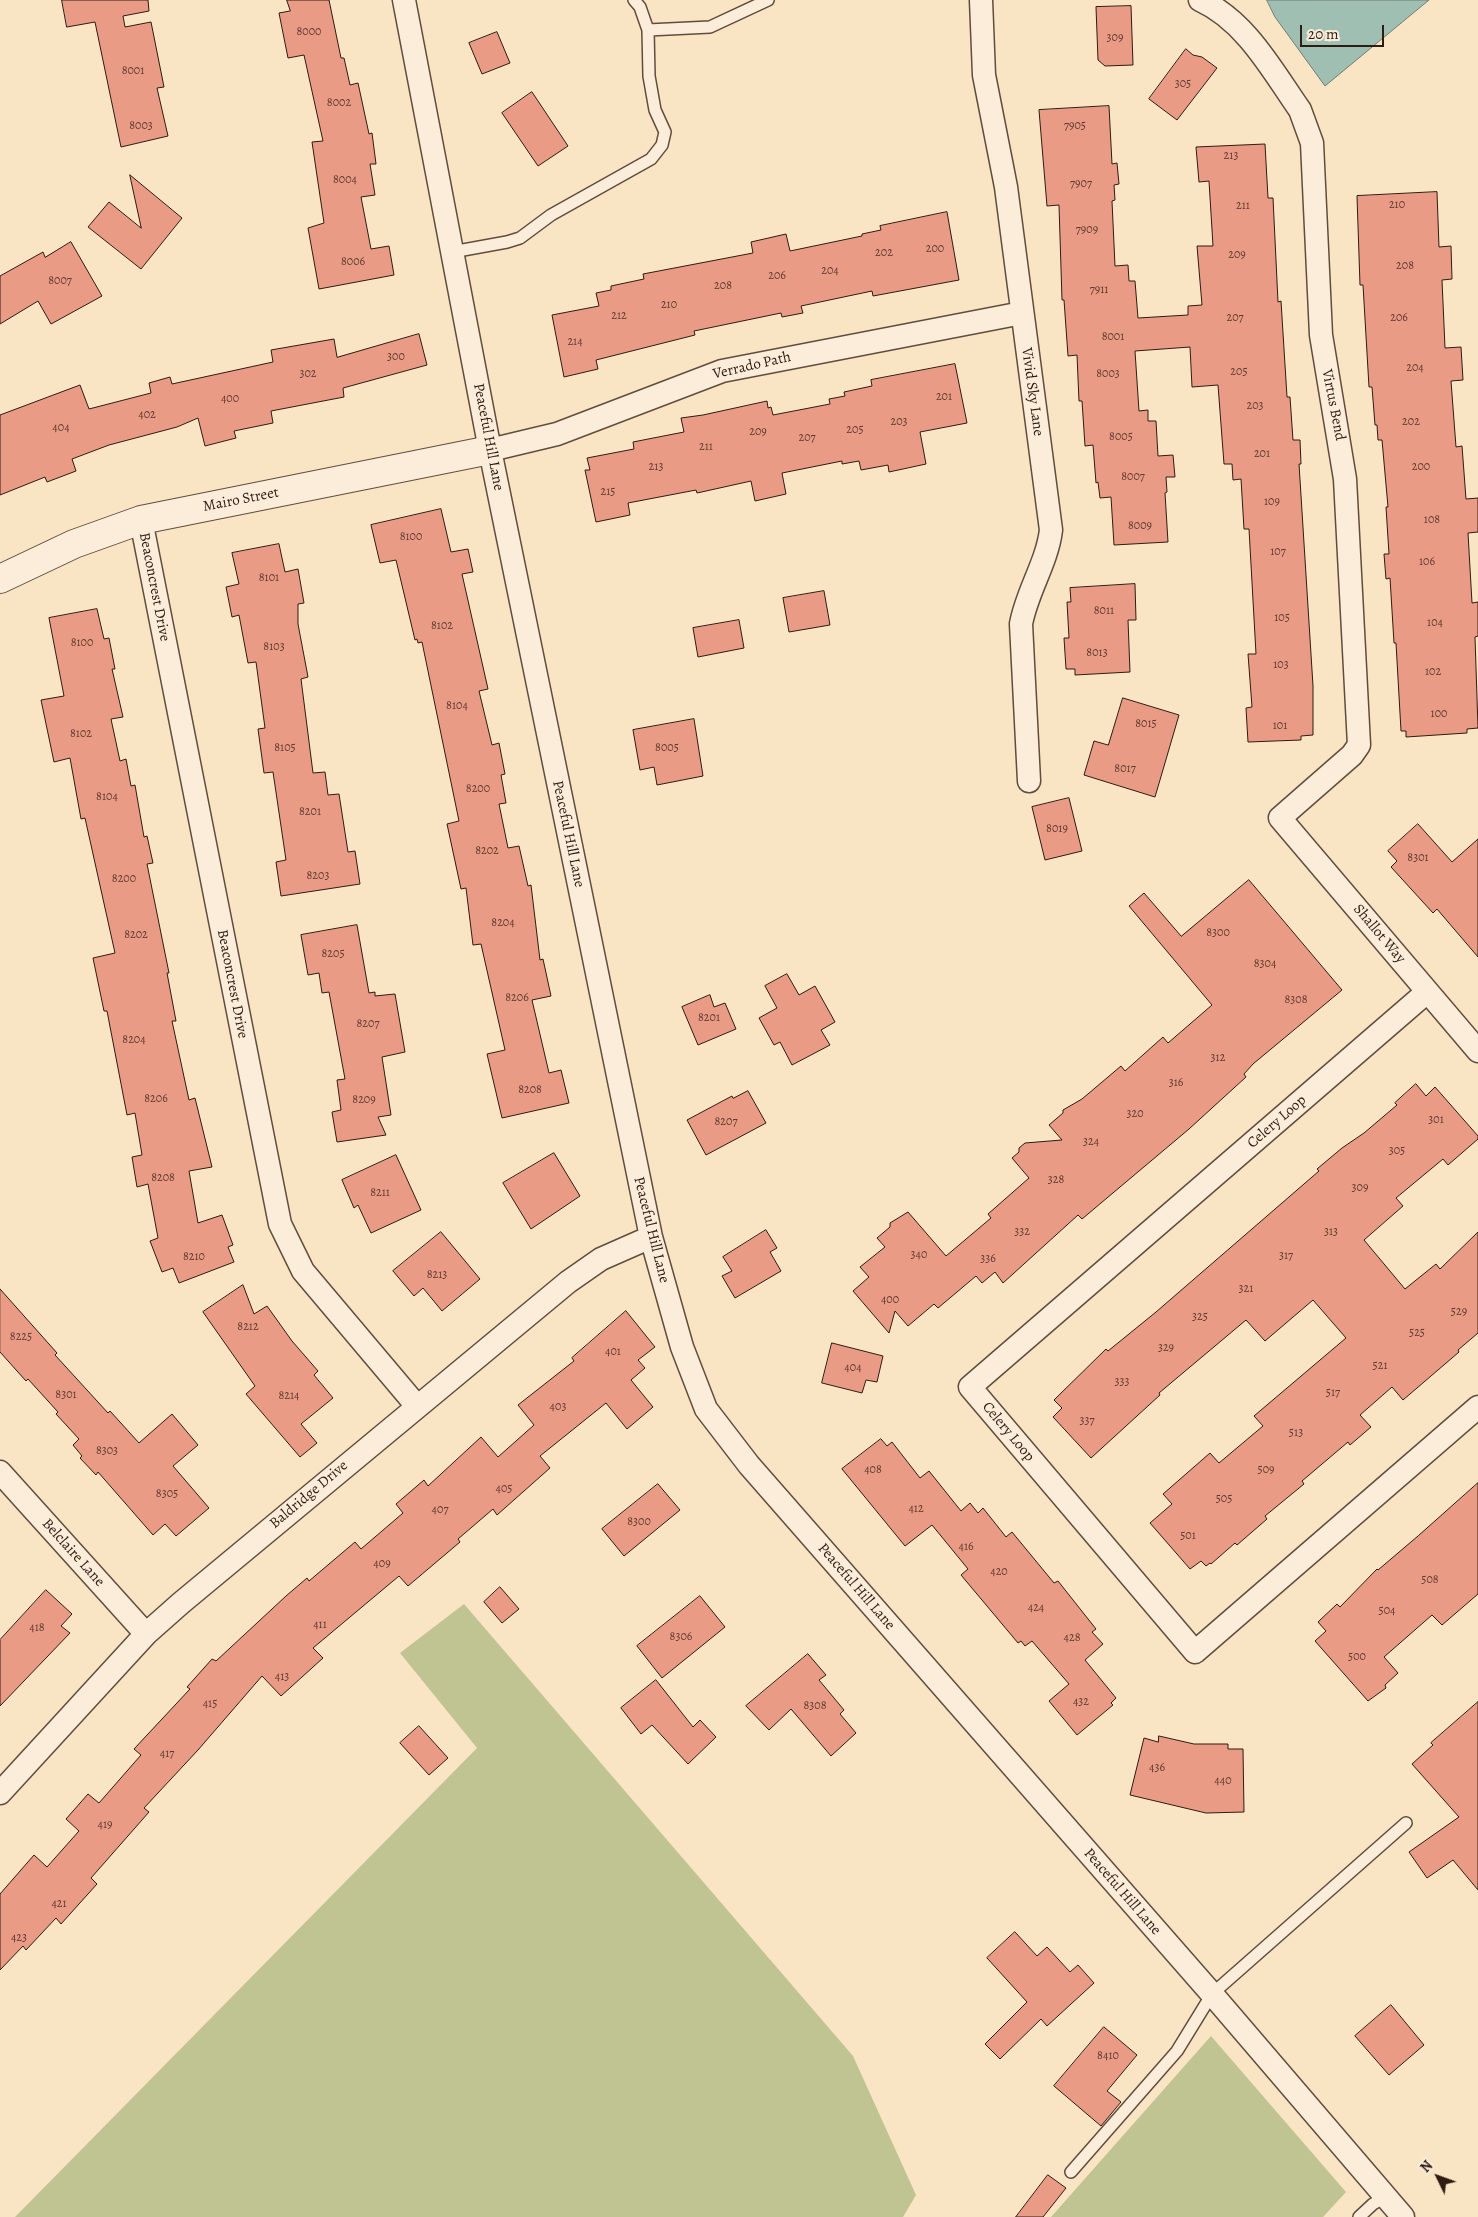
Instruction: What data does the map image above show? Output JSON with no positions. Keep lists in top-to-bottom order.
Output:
{
  "streets": {
    "street": [
      "Verrado Path",
      "Vivid Sky Lane",
      "Virtus Bend",
      "Peaceful Hill Lane",
      "Mairo Street",
      "Beaconcrest Drive",
      "Shallot Way",
      "Celery Loop",
      "Baldridge Drive",
      "Belclaire Lane"
    ]
  },
  "crossings": [
    ["Verrado Path", "Vivid Sky Lane"],
    ["Verrado Path", "Peaceful Hill Lane"],
    ["Verrado Path", "Mairo Street"],
    ["Virtus Bend", "Shallot Way"],
    ["Peaceful Hill Lane", "Mairo Street"],
    ["Peaceful Hill Lane", "Baldridge Drive"],
    ["Mairo Street", "Beaconcrest Drive"],
    ["Beaconcrest Drive", "Baldridge Drive"],
    ["Shallot Way", "Celery Loop"],
    ["Baldridge Drive", "Belclaire Lane"]
  ],
  "house_numbers": [
    "8000",
    "309",
    "8001",
    "305",
    "8002",
    "8003",
    "7905",
    "213",
    "8004",
    "7907",
    "210",
    "211",
    "7909",
    "200",
    "202",
    "209",
    "8006",
    "208",
    "204",
    "206",
    "8007",
    "208",
    "7911",
    "210",
    "212",
    "207",
    "206",
    "8001",
    "214",
    "300",
    "204",
    "205",
    "302",
    "8003",
    "201",
    "400",
    "203",
    "402",
    "203",
    "202",
    "404",
    "205",
    "209",
    "8005",
    "207",
    "211",
    "201",
    "213",
    "200",
    "8007",
    "215",
    "109",
    "108",
    "8009",
    "8100",
    "107",
    "106",
    "8101",
    "8011",
    "105",
    "104",
    "8102",
    "8100",
    "8103",
    "8013",
    "103",
    "102",
    "8104",
    "100",
    "8015",
    "101",
    "8102",
    "8105",
    "8005",
    "8017",
    "8200",
    "8104",
    "8201",
    "8019",
    "8202",
    "8301",
    "8203",
    "8200",
    "8204",
    "8300",
    "8202",
    "8205",
    "8304",
    "8206",
    "8308",
    "8201",
    "8207",
    "8204",
    "312",
    "316",
    "8208",
    "8206",
    "8209",
    "320",
    "301",
    "8207",
    "324",
    "305",
    "8208",
    "328",
    "309",
    "8211",
    "332",
    "313",
    "340",
    "317",
    "8210",
    "336",
    "8213",
    "321",
    "400",
    "529",
    "325",
    "8212",
    "525",
    "8225",
    "329",
    "401",
    "521",
    "404",
    "333",
    "517",
    "8301",
    "8214",
    "403",
    "337",
    "513",
    "8303",
    "408",
    "509",
    "405",
    "8305",
    "505",
    "412",
    "407",
    "8300",
    "501",
    "416",
    "409",
    "420",
    "508",
    "424",
    "504",
    "411",
    "418",
    "8306",
    "428",
    "500",
    "413",
    "432",
    "415",
    "8308",
    "417",
    "436",
    "440",
    "419",
    "421",
    "423",
    "8410"
  ],
  "scale_bar": "20 m",
  "north": "top left"
}
